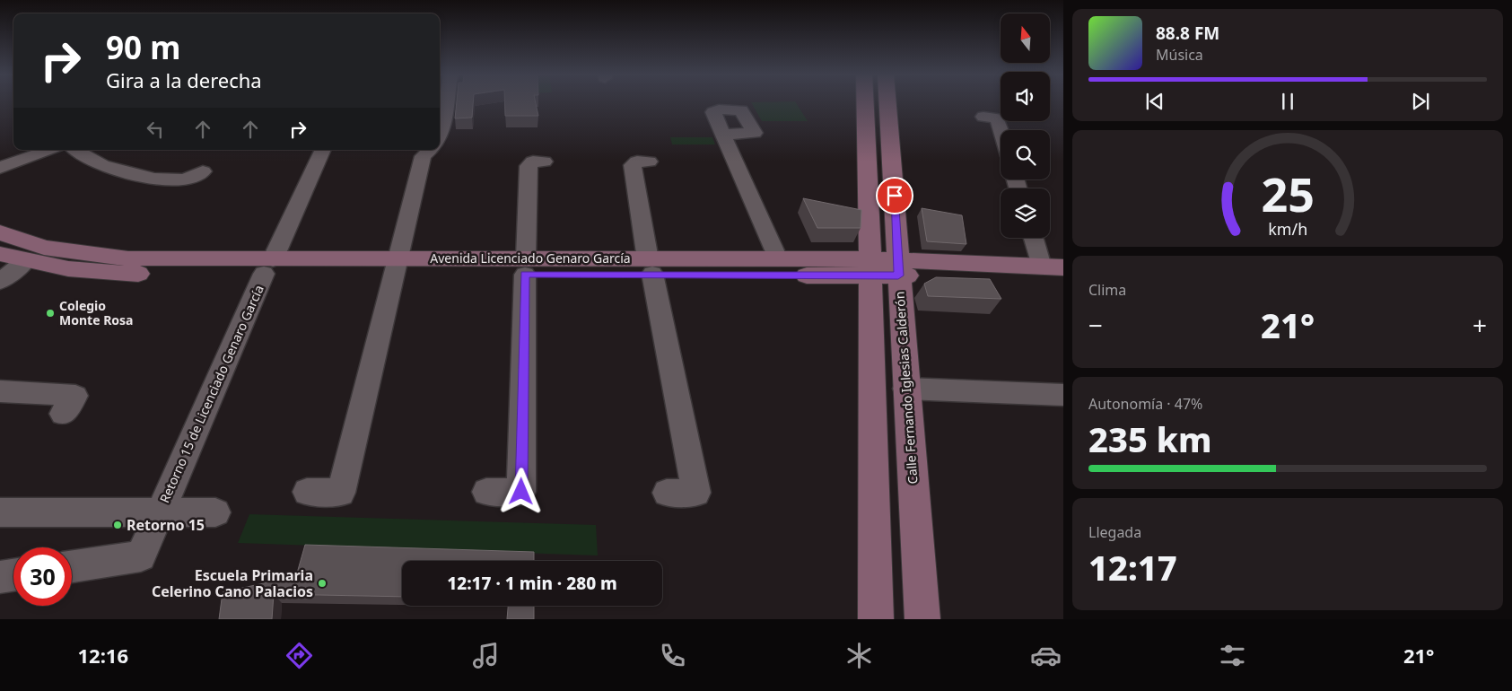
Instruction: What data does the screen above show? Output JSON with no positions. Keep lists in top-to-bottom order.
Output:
{
  "streets": {
    "street": ["Avenida Licenciado Genaro García", "Calle Fernando Iglesias Calderón", "Retorno 15 de Licenciado Genaro García"]
  },
  "crossings": [
    ["Avenida Licenciado Genaro García", "Calle Fernando Iglesias Calderón"],
    ["Avenida Licenciado Genaro García", "Retorno 15 de Licenciado Genaro García"]
  ],
  "places": ["Colegio Monte Rosa", "Retorno 15", "Escuela Primaria Celerino Cano Palacios"],
  "north": "top",
  "page": {
    "turn": ["90 m", "Gira a la derecha"],
    "song": ["88.8 FM", "Música"],
    "tile": [
      "Clima",
      ["Autonomía · 47%", "235 km"],
      ["Llegada", "12:17"]
    ],
    "heat": ["−", "21°", "+"],
    "limit": "30",
    "trip": "12:17 · 1 min · 280 m",
    "tabs": ["12:16", "21°"],
    "gauge": ["25", "km/h"]
  }
}
